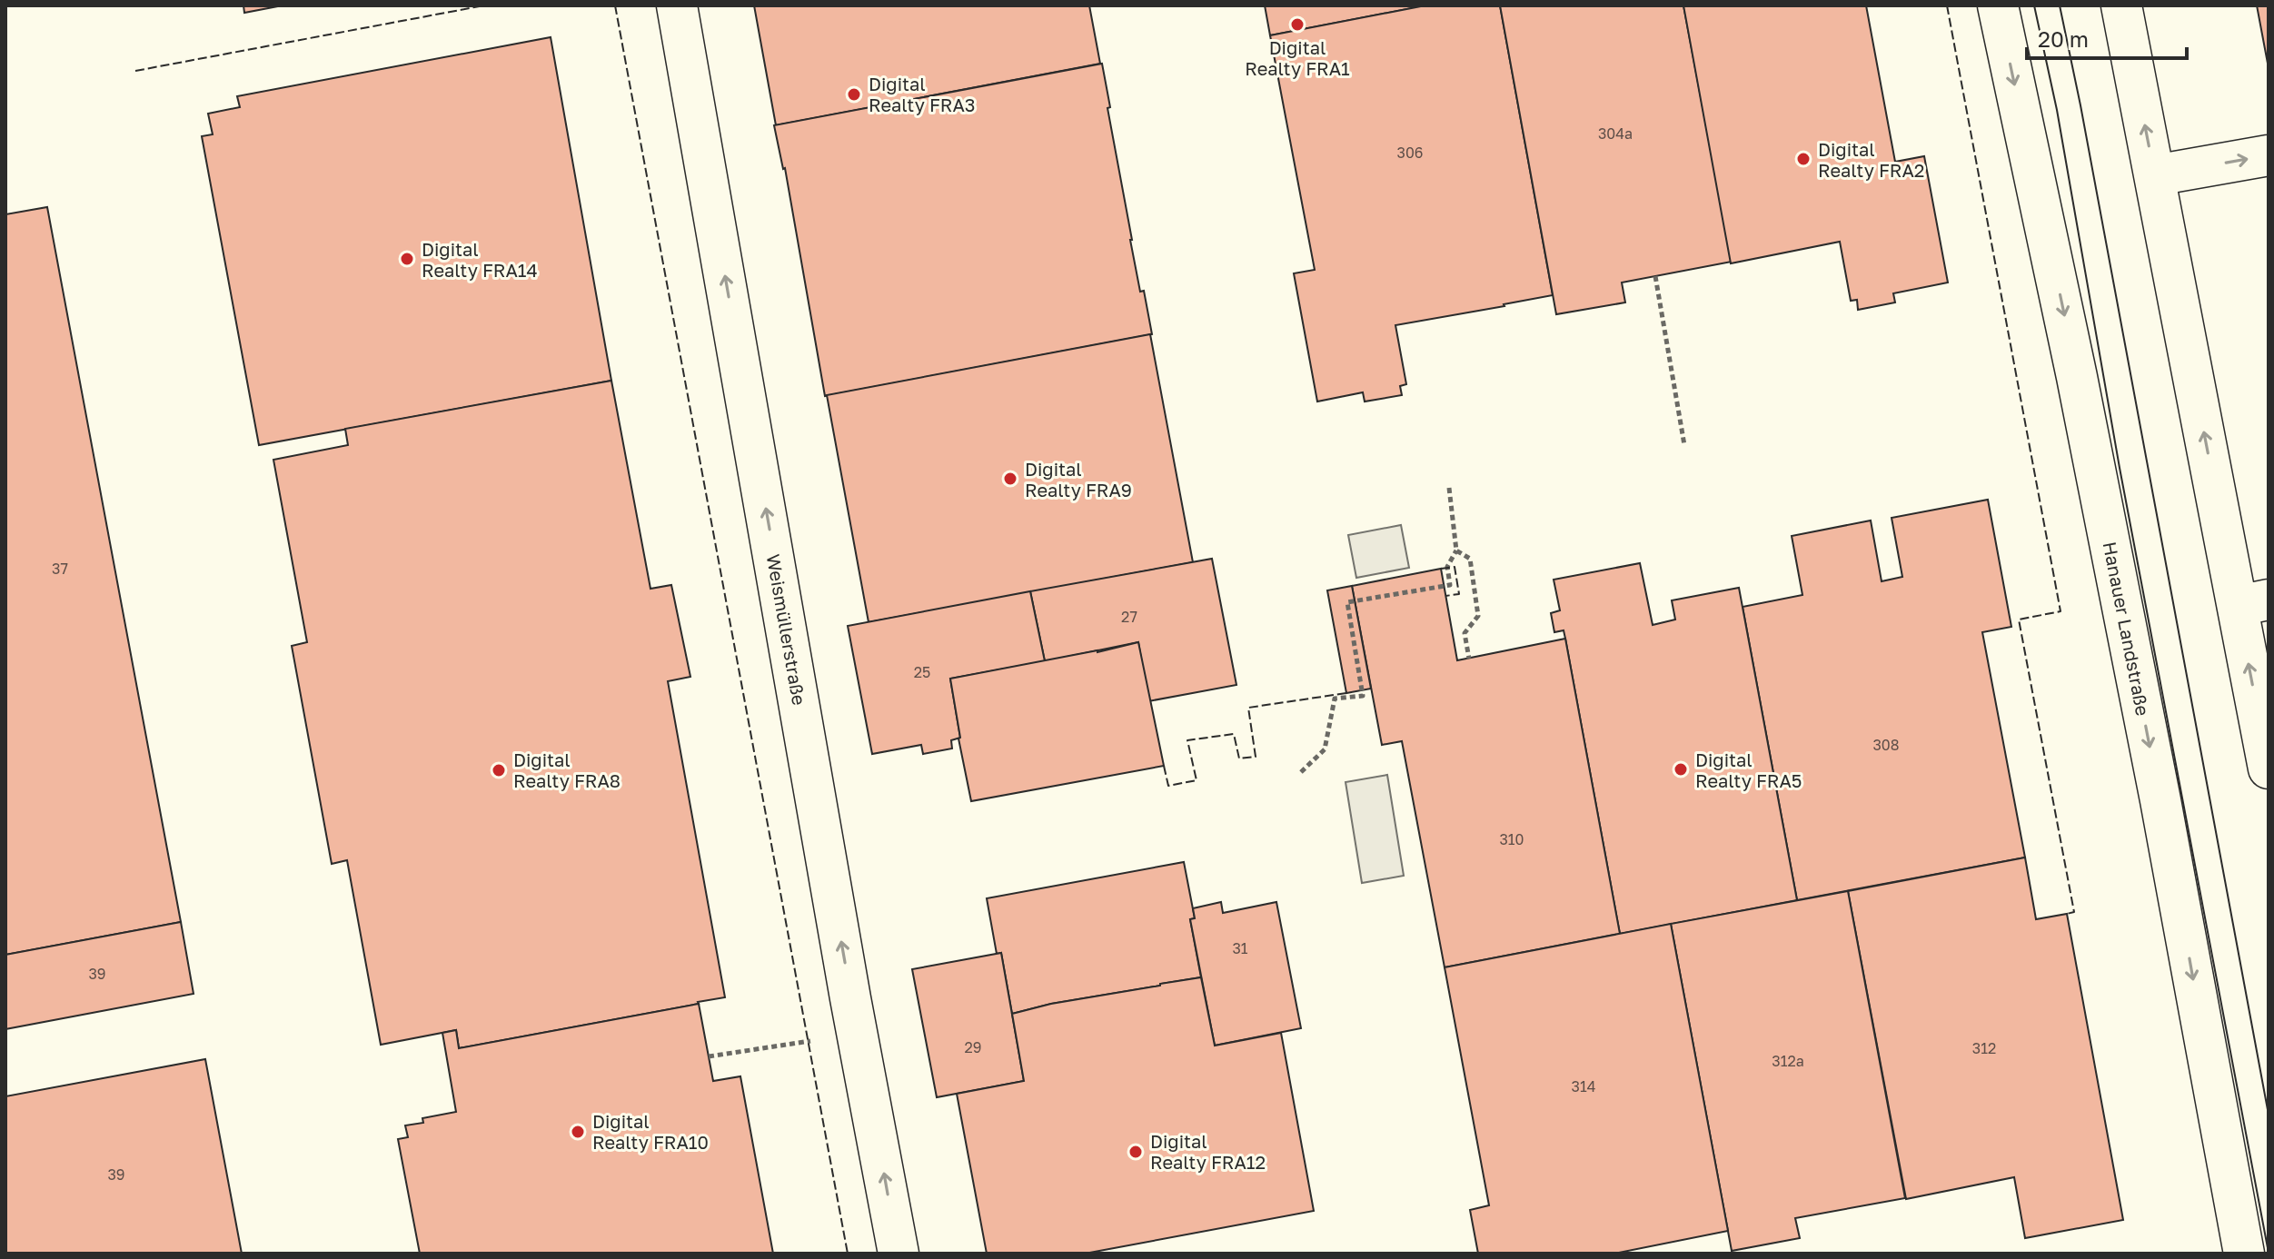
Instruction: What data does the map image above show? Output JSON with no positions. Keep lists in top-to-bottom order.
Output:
{
  "streets": {
    "main road": ["Hanauer Landstraße", "Weismüllerstraße"]
  },
  "one_way": ["Weismüllerstraße"],
  "places": [
    "Digital Realty FRA1",
    "Digital Realty FRA3",
    "Digital Realty FRA2",
    "Digital Realty FRA14",
    "Digital Realty FRA9",
    "Digital Realty FRA5",
    "Digital Realty FRA8",
    "Digital Realty FRA10",
    "Digital Realty FRA12"
  ],
  "house_numbers": [
    "304a",
    "306",
    "37",
    "27",
    "25",
    "308",
    "310",
    "31",
    "39",
    "29",
    "312",
    "312a",
    "314",
    "39"
  ],
  "scale_bar": "20 m"
}
